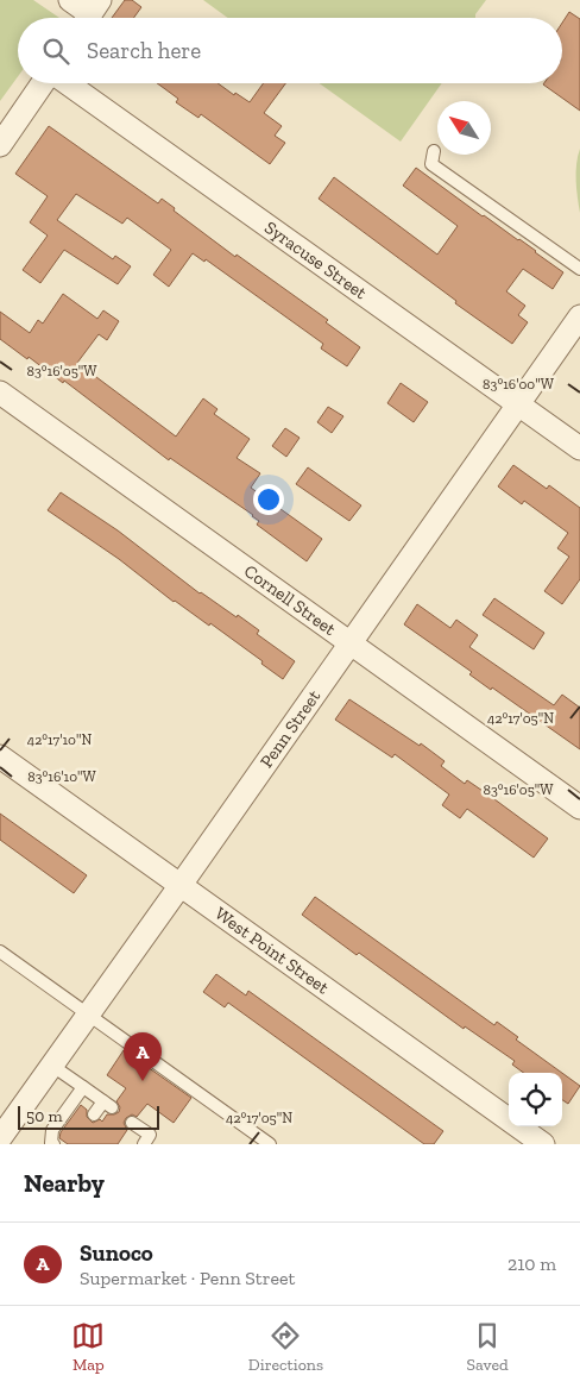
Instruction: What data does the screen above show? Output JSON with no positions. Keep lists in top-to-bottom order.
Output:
{
  "streets": {
    "street": [
      "Syracuse Street",
      "Cornell Street",
      "Penn Street",
      "West Point Street"
    ]
  },
  "crossings": [
    ["Syracuse Street", "Penn Street"],
    ["Cornell Street", "Penn Street"],
    ["Penn Street", "West Point Street"]
  ],
  "scale_bar": "50 m",
  "north": "top left",
  "page": {
    "search": "Search here",
    "pins": "A",
    "scale": "50 m",
    "heading": "Nearby",
    "list": [
      {
        "mark": "A",
        "name": "Sunoco",
        "note": "Supermarket · Penn Street",
        "value": "210 m"
      }
    ],
    "nav": ["Map", "Directions", "Saved"]
  },
  "coordinates": [
    "83°16'05\"W",
    "83°16'00\"W",
    "42°17'05\"N",
    "42°17'10\"N",
    "83°16'10\"W"
  ]
}
